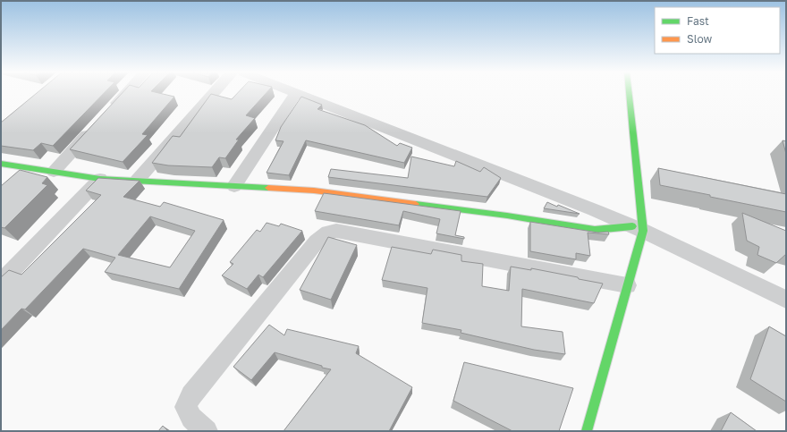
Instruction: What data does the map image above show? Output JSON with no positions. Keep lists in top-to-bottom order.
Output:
{
  "legend": ["Fast", "Slow"]
}
